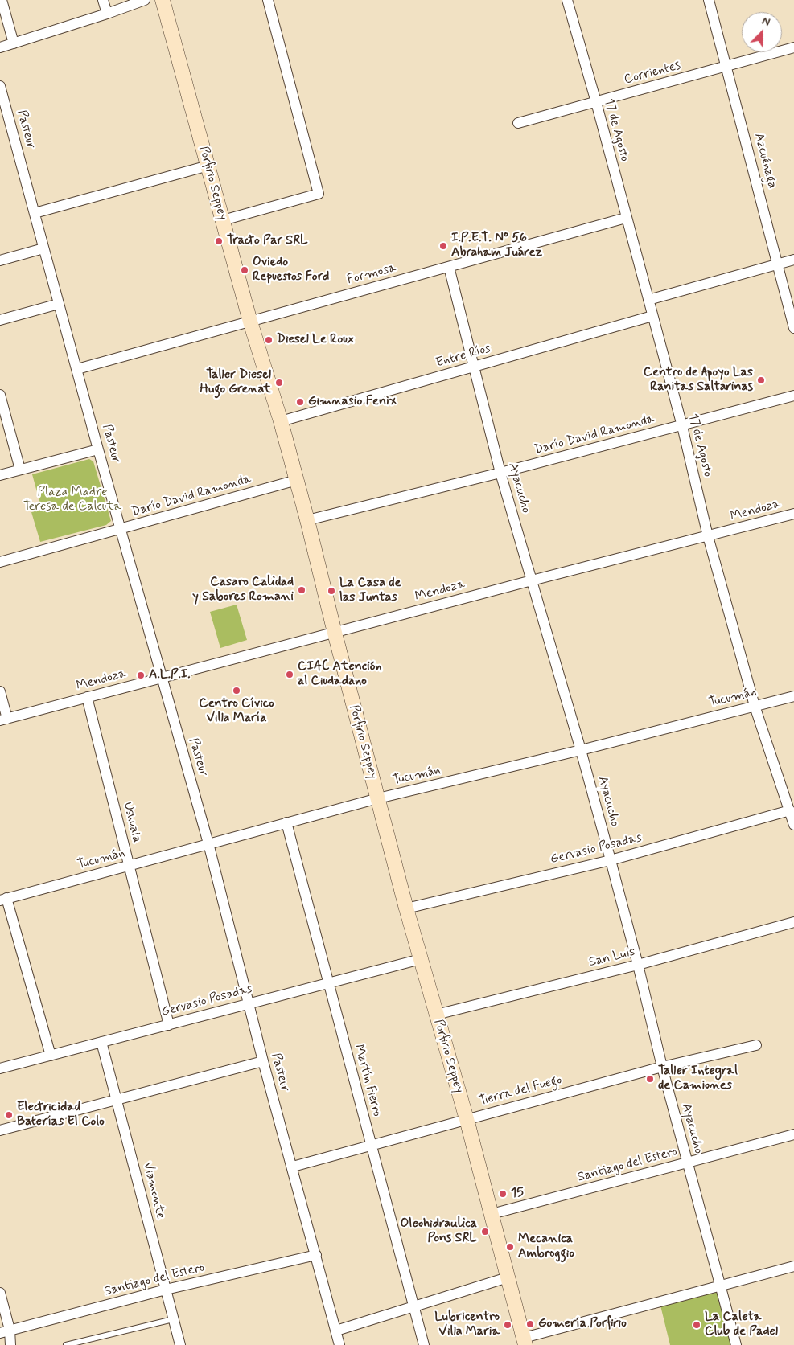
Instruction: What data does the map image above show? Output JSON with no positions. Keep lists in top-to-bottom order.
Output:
{
  "streets": {
    "main road": ["Porfirio Seppey"],
    "street": [
      "Corrientes",
      "Pasteur",
      "17 de Agosto",
      "Azcuénaga",
      "Formosa",
      "Entre Ríos",
      "Darío David Ramonda",
      "Ayacucho",
      "Mendoza",
      "Tucumán",
      "Ushuaia",
      "Gervasio Posadas",
      "San Luis",
      "Martín Fierro",
      "Tierra del Fuego",
      "Santiago del Estero",
      "Viamonte"
    ]
  },
  "crossings": [
    ["Corrientes", "17 de Agosto"],
    ["Corrientes", "Azcuénaga"],
    ["Pasteur", "Formosa"],
    ["Pasteur", "Darío David Ramonda"],
    ["Pasteur", "Mendoza"],
    ["Pasteur", "Tucumán"],
    ["Pasteur", "Gervasio Posadas"],
    ["Pasteur", "Tierra del Fuego"],
    ["Pasteur", "Santiago del Estero"],
    ["17 de Agosto", "Formosa"],
    ["17 de Agosto", "Entre Ríos"],
    ["17 de Agosto", "Darío David Ramonda"],
    ["17 de Agosto", "Mendoza"],
    ["17 de Agosto", "Tucumán"],
    ["17 de Agosto", "Gervasio Posadas"],
    ["Porfirio Seppey", "Formosa"],
    ["Porfirio Seppey", "Entre Ríos"],
    ["Porfirio Seppey", "Darío David Ramonda"],
    ["Porfirio Seppey", "Mendoza"],
    ["Porfirio Seppey", "Tucumán"],
    ["Porfirio Seppey", "Gervasio Posadas"],
    ["Porfirio Seppey", "San Luis"],
    ["Porfirio Seppey", "Tierra del Fuego"],
    ["Porfirio Seppey", "Santiago del Estero"],
    ["Formosa", "Ayacucho"],
    ["Entre Ríos", "Ayacucho"],
    ["Darío David Ramonda", "Ayacucho"],
    ["Ayacucho", "Mendoza"],
    ["Ayacucho", "Tucumán"],
    ["Ayacucho", "Gervasio Posadas"],
    ["Ayacucho", "San Luis"],
    ["Ayacucho", "Tierra del Fuego"],
    ["Ayacucho", "Santiago del Estero"],
    ["Mendoza", "Ushuaia"],
    ["Tucumán", "Ushuaia"],
    ["Tucumán", "Martín Fierro"],
    ["Ushuaia", "Gervasio Posadas"],
    ["Gervasio Posadas", "Martín Fierro"],
    ["Gervasio Posadas", "Viamonte"],
    ["Martín Fierro", "Tierra del Fuego"],
    ["Santiago del Estero", "Viamonte"]
  ],
  "parks": ["Plaza Madre Teresa de Calcuta"],
  "places": [
    "Tracto Par SRL",
    "I.P.E.T. Nº 56 Abraham Juárez",
    "Oviedo Repuestos Ford",
    "Diesel Le Roux",
    "Centro de Apoyo Las Ranitas Saltarinas",
    "Taller Diesel Hugo Grenat",
    "Gimnasio Fenix",
    "Casaro Calidad y Sabores Romani",
    "La Casa de las Juntas",
    "CIAC Atención al Ciudadano",
    "A.L.P.I.",
    "Centro Cívico Villa María",
    "Taller Integral de Camiones",
    "Electricidad Baterías El Colo",
    "15",
    "Oleohidraulica Pons SRL",
    "Mecanica Ambroggio",
    "Gomería Porfirio",
    "Lubricentro Villa Maria",
    "La Caleta Club de Padel"
  ],
  "north": "top"
}
